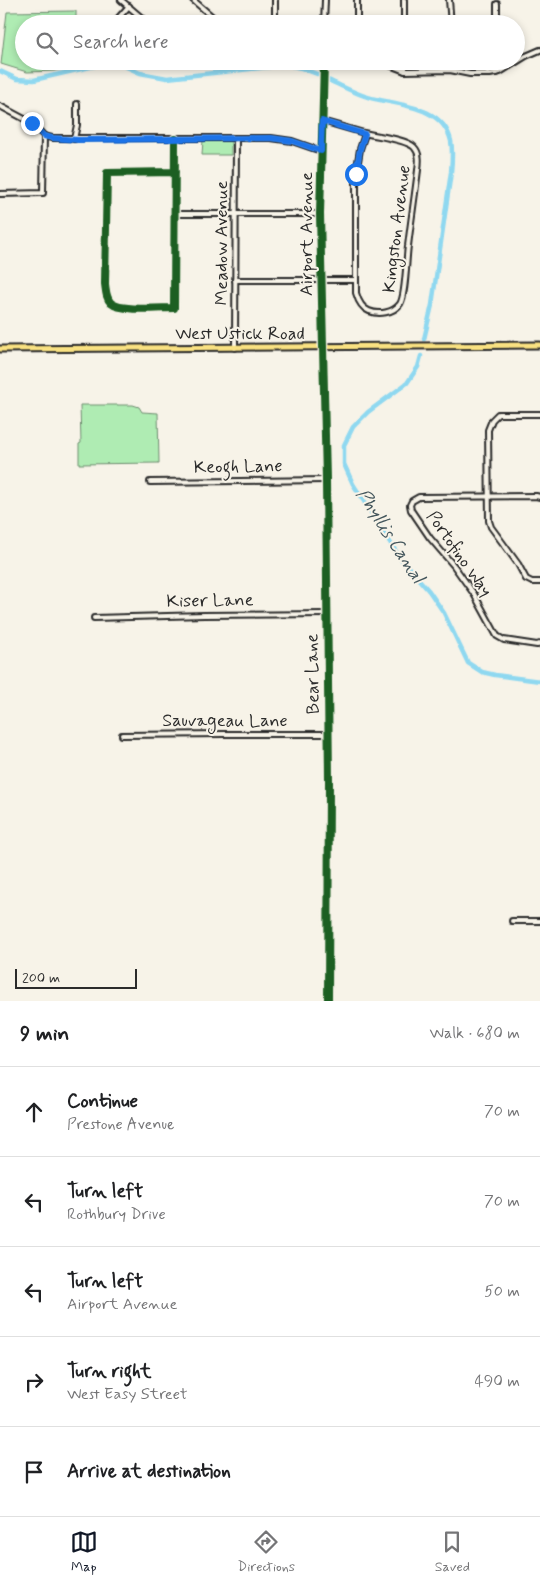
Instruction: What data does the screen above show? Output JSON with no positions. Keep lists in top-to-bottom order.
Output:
{
  "streets": {
    "main road": ["West Ustick Road"],
    "street": [
      "Kingston Avenue",
      "Airport Avenue",
      "Meadow Avenue",
      "Keogh Lane",
      "Portofino Way",
      "Kiser Lane",
      "Bear Lane",
      "Sauvageau Lane"
    ]
  },
  "crossings": [
    ["Airport Avenue", "West Ustick Road"],
    ["Airport Avenue", "Bear Lane"],
    ["Meadow Avenue", "West Ustick Road"],
    ["West Ustick Road", "Bear Lane"],
    ["Keogh Lane", "Bear Lane"],
    ["Kiser Lane", "Bear Lane"],
    ["Bear Lane", "Sauvageau Lane"]
  ],
  "water": ["Phyllis Canal"],
  "scale_bar": "200 m",
  "page": {
    "search": "Search here",
    "scale": "200 m",
    "heading": ["9 min", "Walk · 680 m"],
    "list": [
      ["Continue", "Prestone Avenue", "70 m"],
      ["Turn left", "Rothbury Drive", "70 m"],
      ["Turn left", "Airport Avenue", "50 m"],
      ["Turn right", "West Easy Street", "490 m"],
      "Arrive at destination"
    ],
    "nav": ["Map", "Directions", "Saved"]
  }
}
